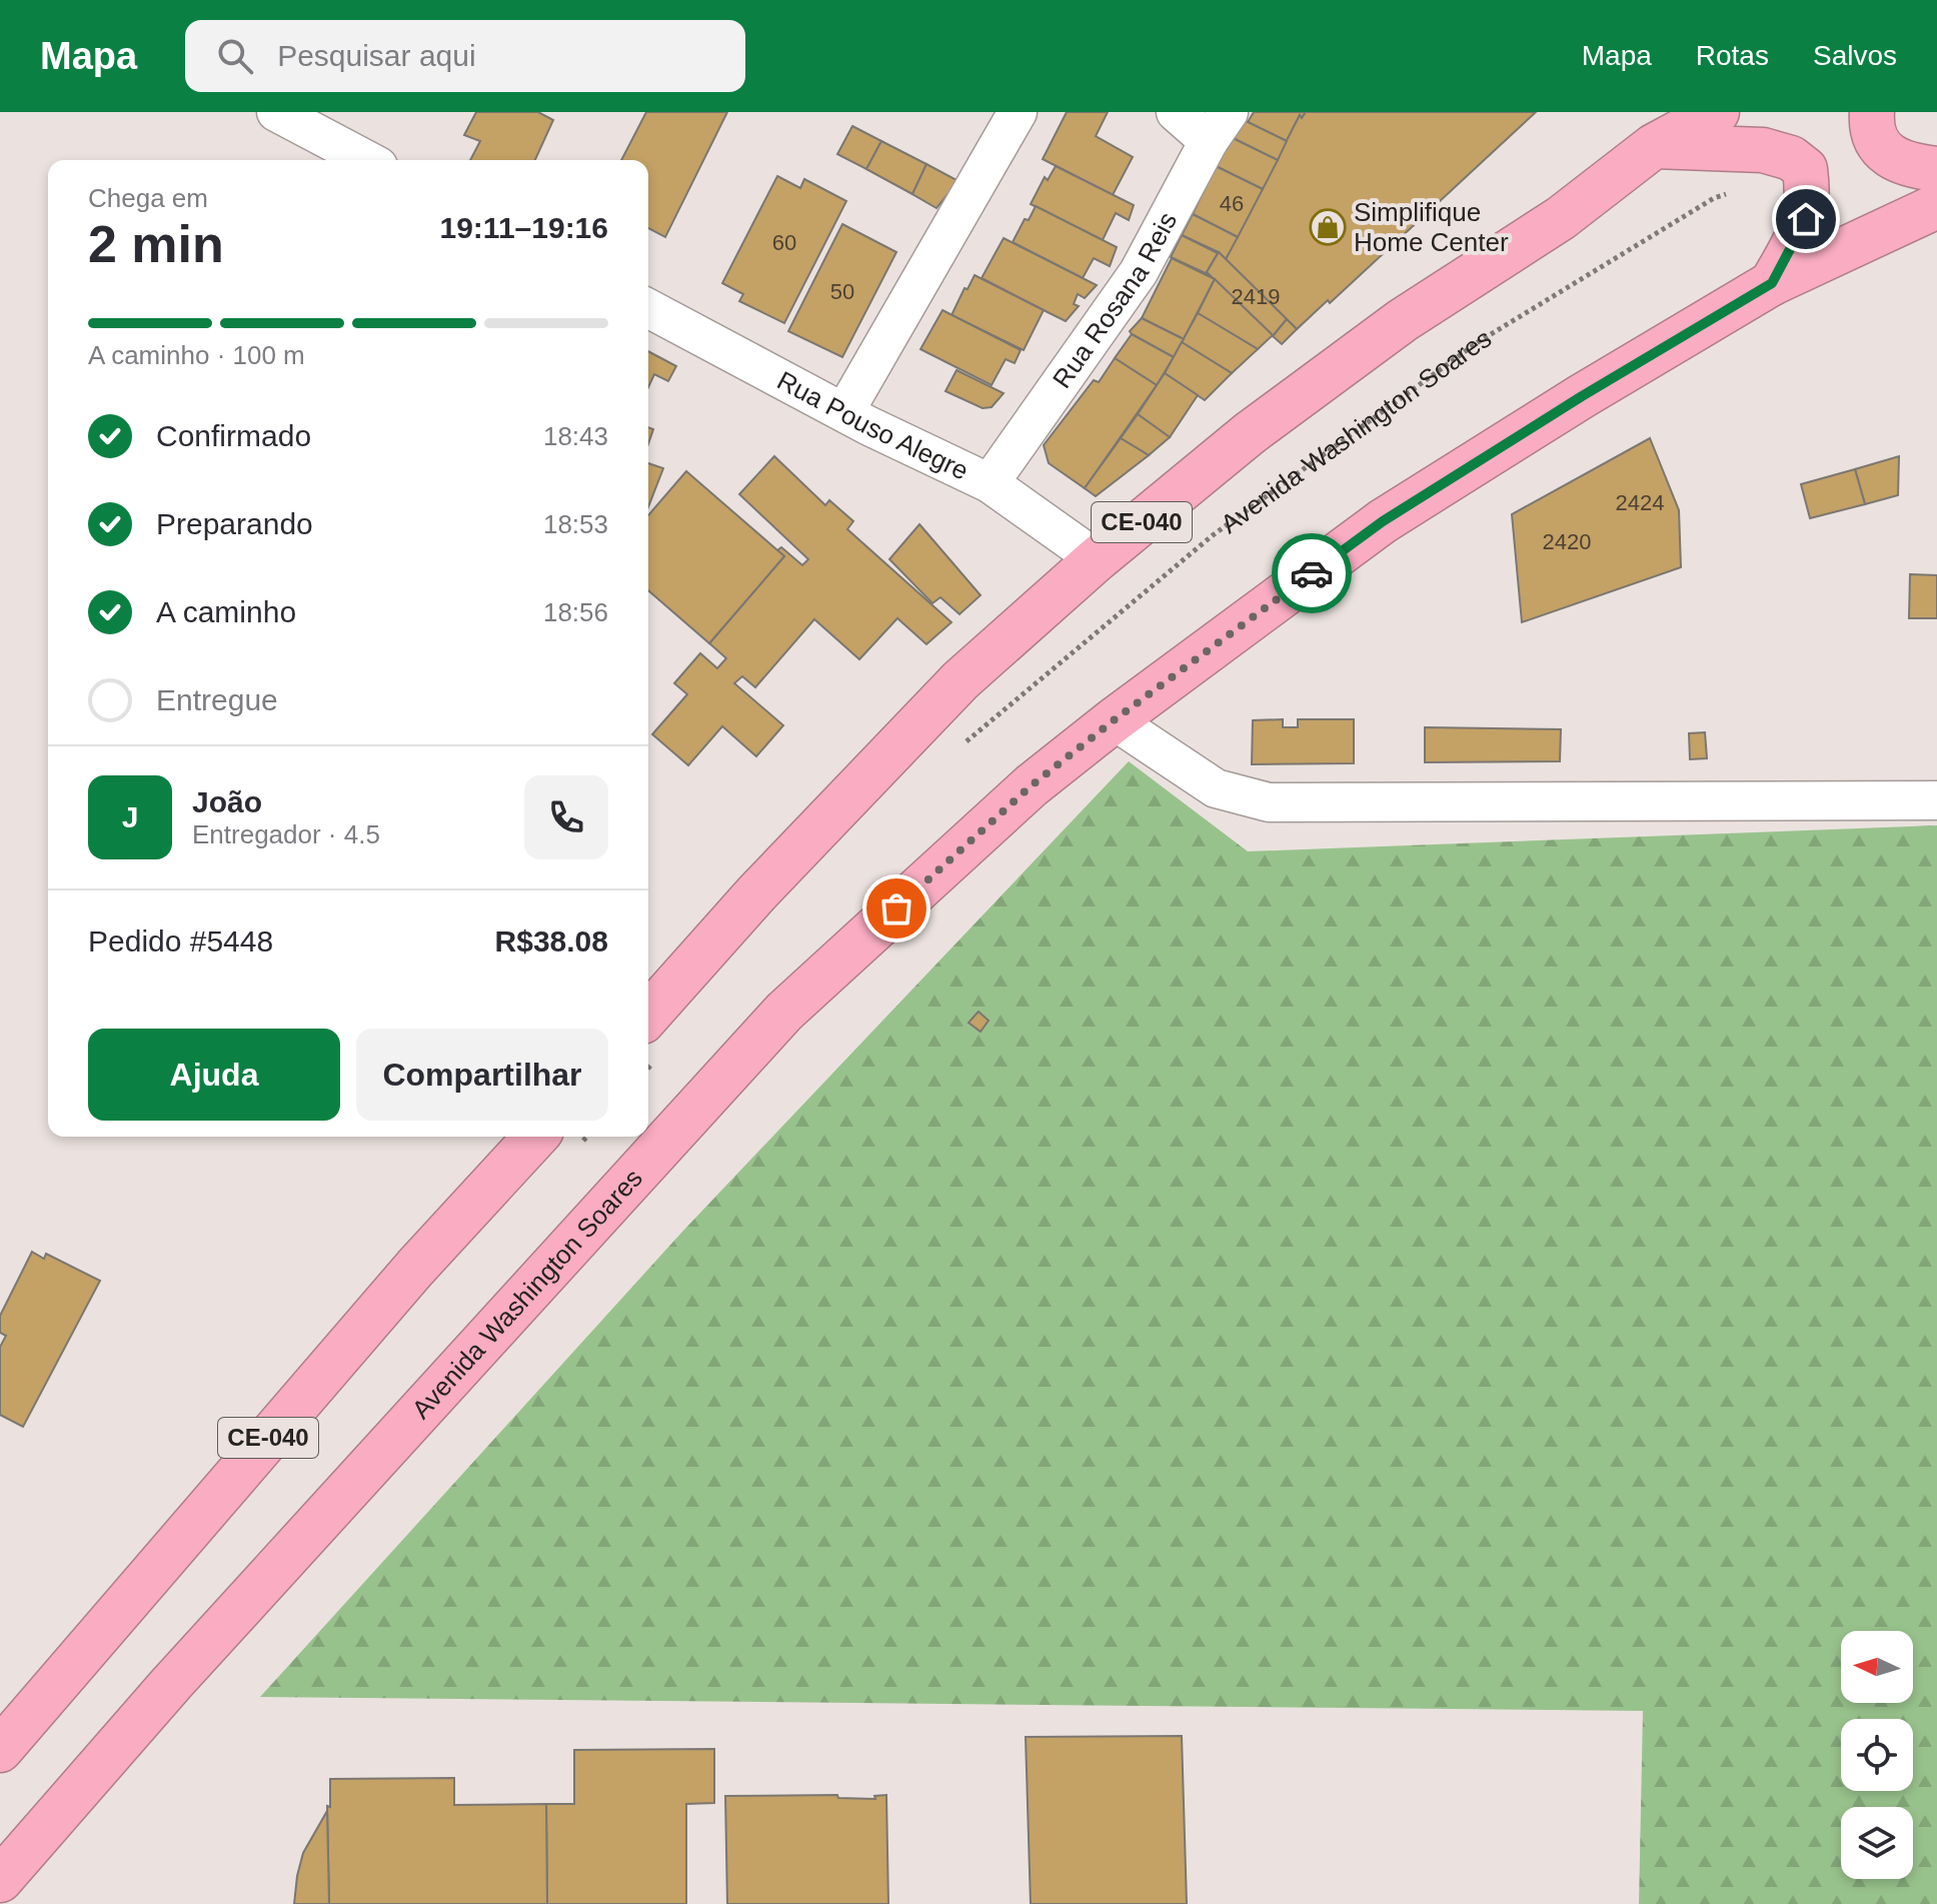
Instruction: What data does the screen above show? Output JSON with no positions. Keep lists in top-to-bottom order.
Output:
{
  "streets": {
    "highway": ["Avenida Washington Soares", "CE-040"],
    "street": ["Rua Rosana Reis", "Rua Pouso Alegre"]
  },
  "crossings": [
    ["Rua Rosana Reis", "Rua Pouso Alegre"],
    ["Rua Pouso Alegre", "CE-040"]
  ],
  "places": {
    "shop": ["Simplifique Home Center"]
  },
  "house_numbers": [
    "46",
    "60",
    "50",
    "2419",
    "2424",
    "2420"
  ],
  "north": "left",
  "page": {
    "header": "Mapa",
    "search": "Pesquisar aqui",
    "nav": ["Mapa", "Rotas", "Salvos"],
    "heading": ["2 min", "Chega em", "19:11–19:16"],
    "panel": [
      "João",
      "Entregador · 4.5",
      "Pedido #5448",
      "R$38.08"
    ],
    "bar": "A caminho · 100 m",
    "list": [
      ["Confirmado", "18:43"],
      ["Preparando", "18:53"],
      ["A caminho", "18:56"],
      "Entregue"
    ],
    "round": "J",
    "buttons": ["Ajuda", "Compartilhar"]
  }
}
